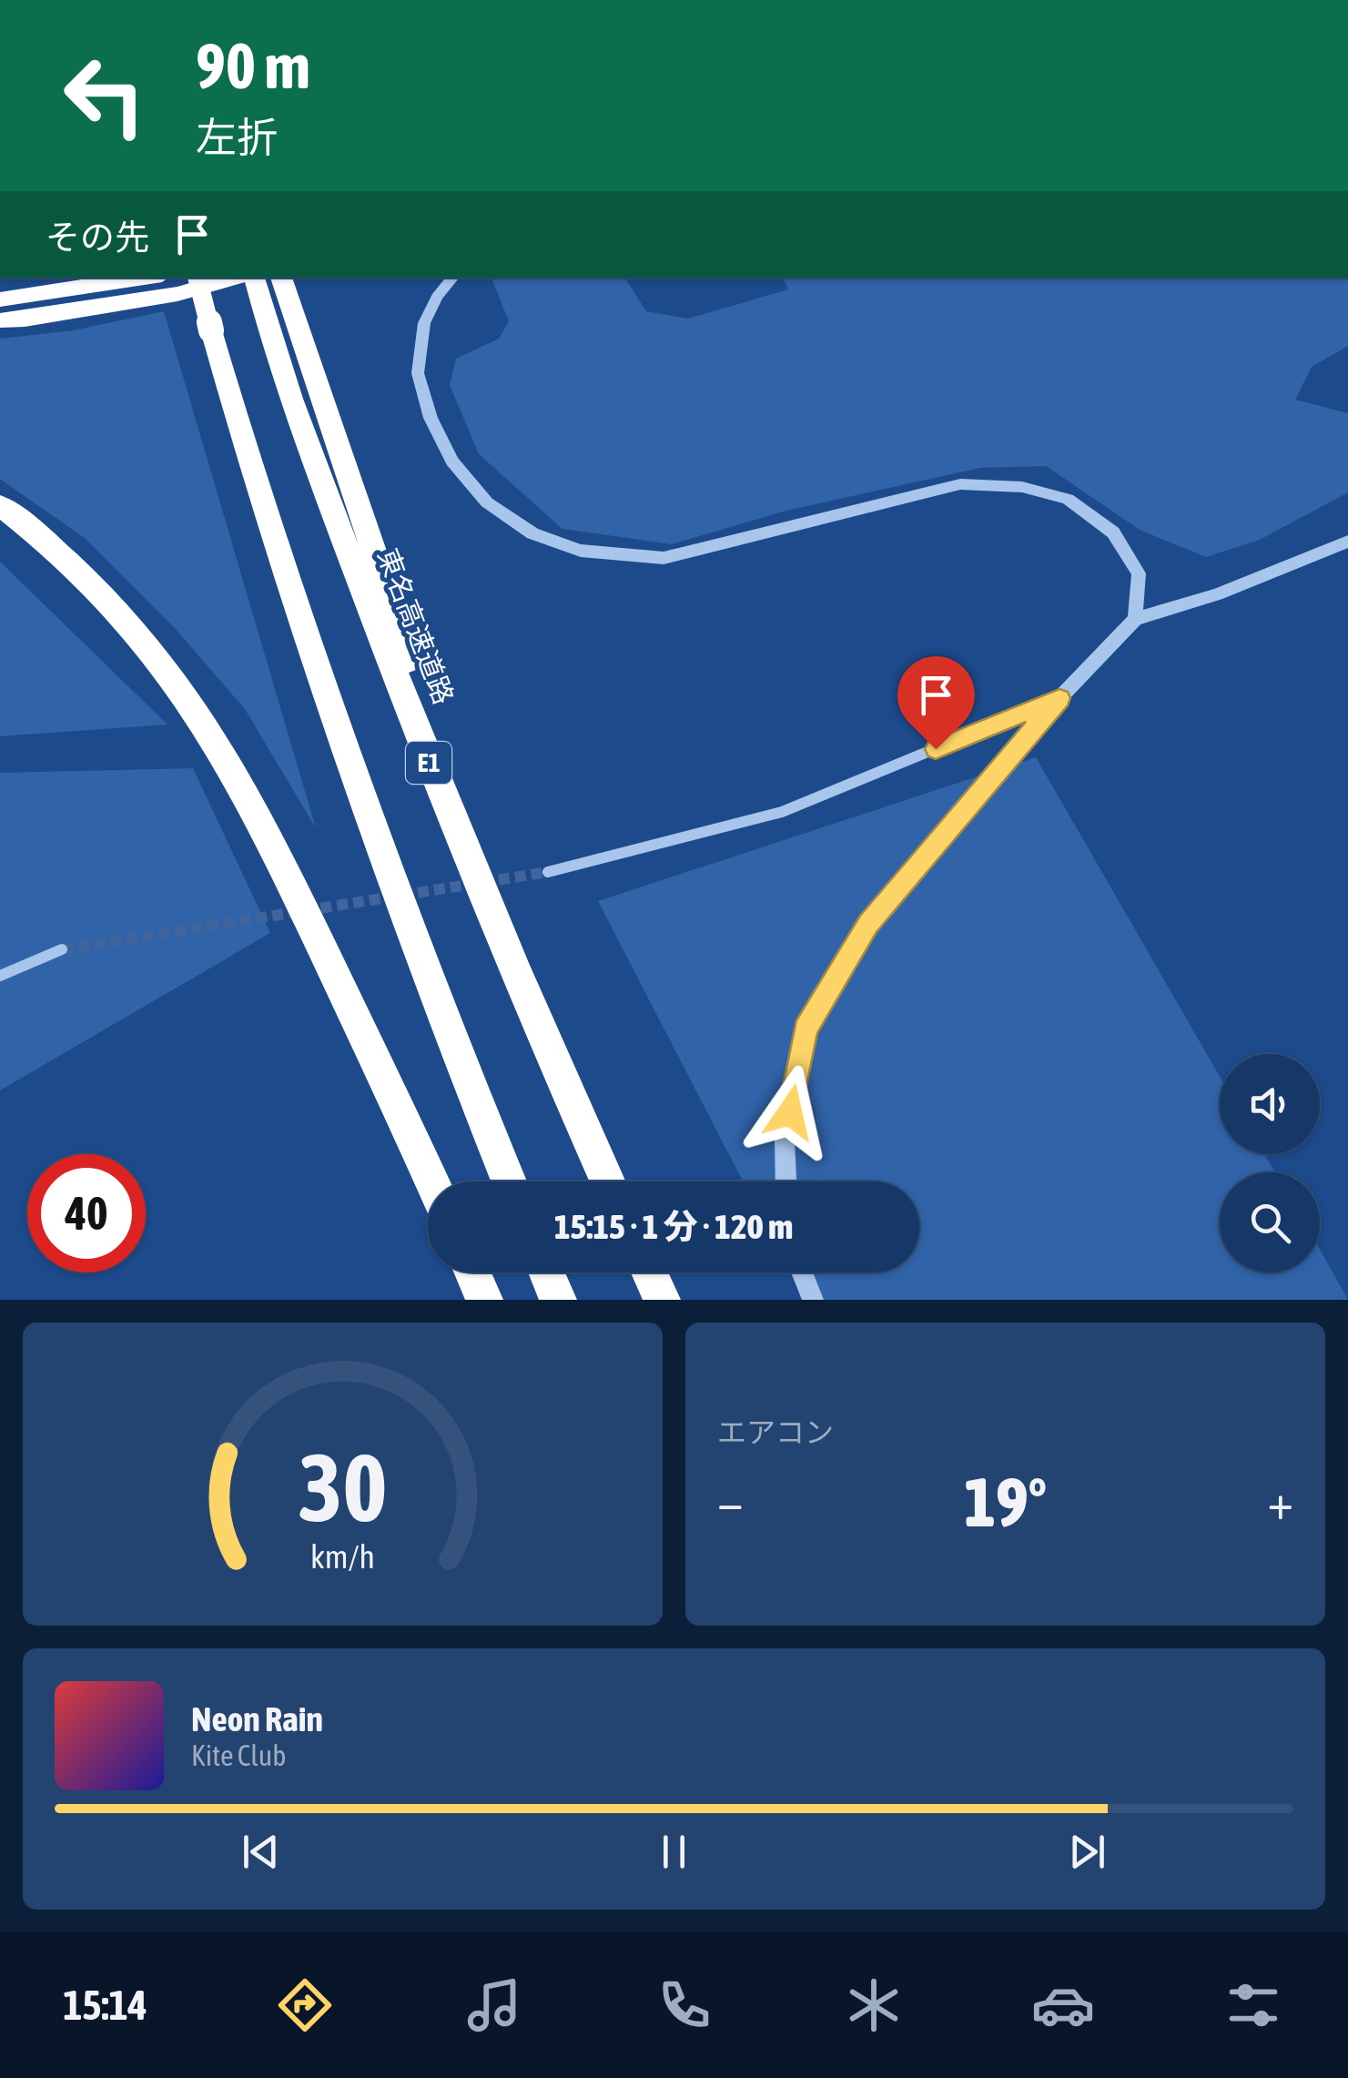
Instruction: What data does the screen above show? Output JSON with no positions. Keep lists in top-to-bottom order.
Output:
{
  "streets": {
    "highway": ["東名高速道路", "E1"]
  },
  "page": {
    "turn": ["90 m", "左折"],
    "then": "その先",
    "limit": "40",
    "trip": "15:15 · 1 分 · 120 m",
    "tile": "エアコン",
    "heat": ["−", "19°", "+"],
    "song": ["Neon Rain", "Kite Club"],
    "tabs": "15:14",
    "gauge": ["30", "km/h"]
  }
}
